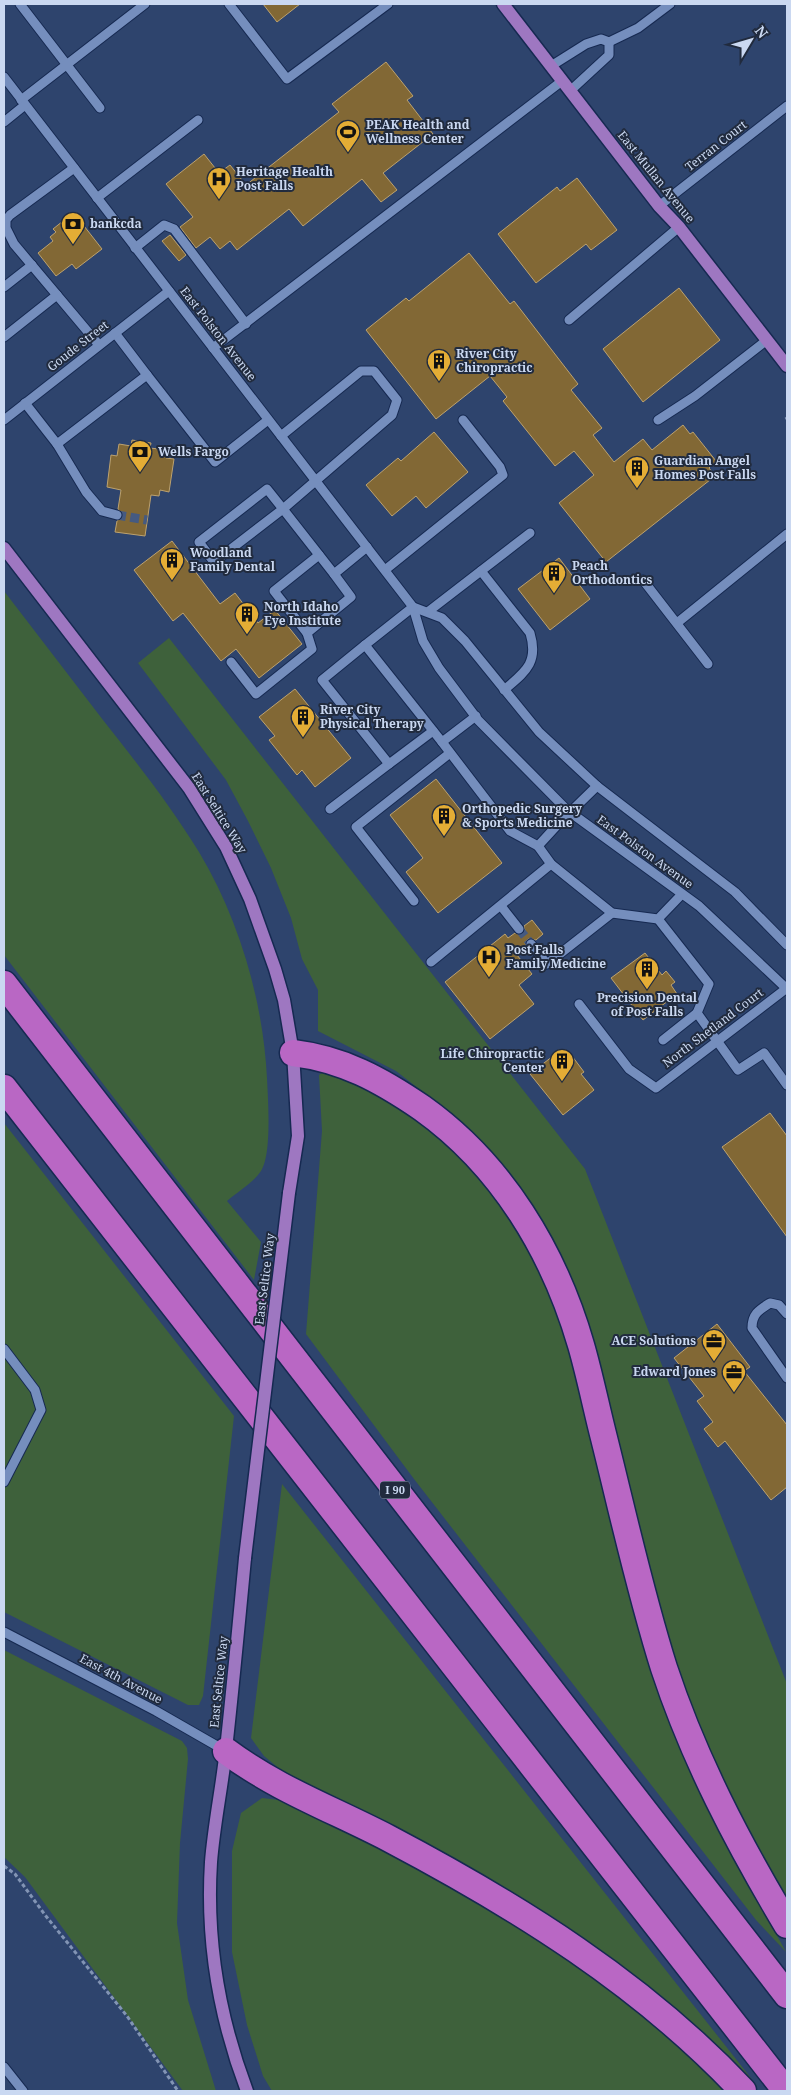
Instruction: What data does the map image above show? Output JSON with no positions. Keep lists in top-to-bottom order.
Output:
{
  "streets": {
    "highway": ["I 90"],
    "main road": ["East Mullan Avenue", "East Seltice Way"],
    "street": [
      "Terran Court",
      "East Polston Avenue",
      "Goude Street",
      "North Shetland Court",
      "East 4th Avenue"
    ]
  },
  "crossings": [
    ["Terran Court", "East Mullan Avenue"],
    ["East Polston Avenue", "Goude Street"],
    ["East Polston Avenue", "North Shetland Court"],
    ["East Seltice Way", "East 4th Avenue"]
  ],
  "places": {
    "sports": ["PEAK Health and Wellness Center"],
    "hospital": ["Heritage Health Post Falls", "Post Falls Family Medicine"],
    "bank": ["bankcda", "Wells Fargo"],
    "building": [
      "River City Chiropractic",
      "Guardian Angel Homes Post Falls",
      "Woodland Family Dental",
      "Peach Orthodontics",
      "North Idaho Eye Institute",
      "River City Physical Therapy",
      "Orthopedic Surgery & Sports Medicine",
      "Precision Dental of Post Falls",
      "Life Chiropractic Center"
    ],
    "office": ["ACE Solutions", "Edward Jones"]
  },
  "north": "top right"
}
